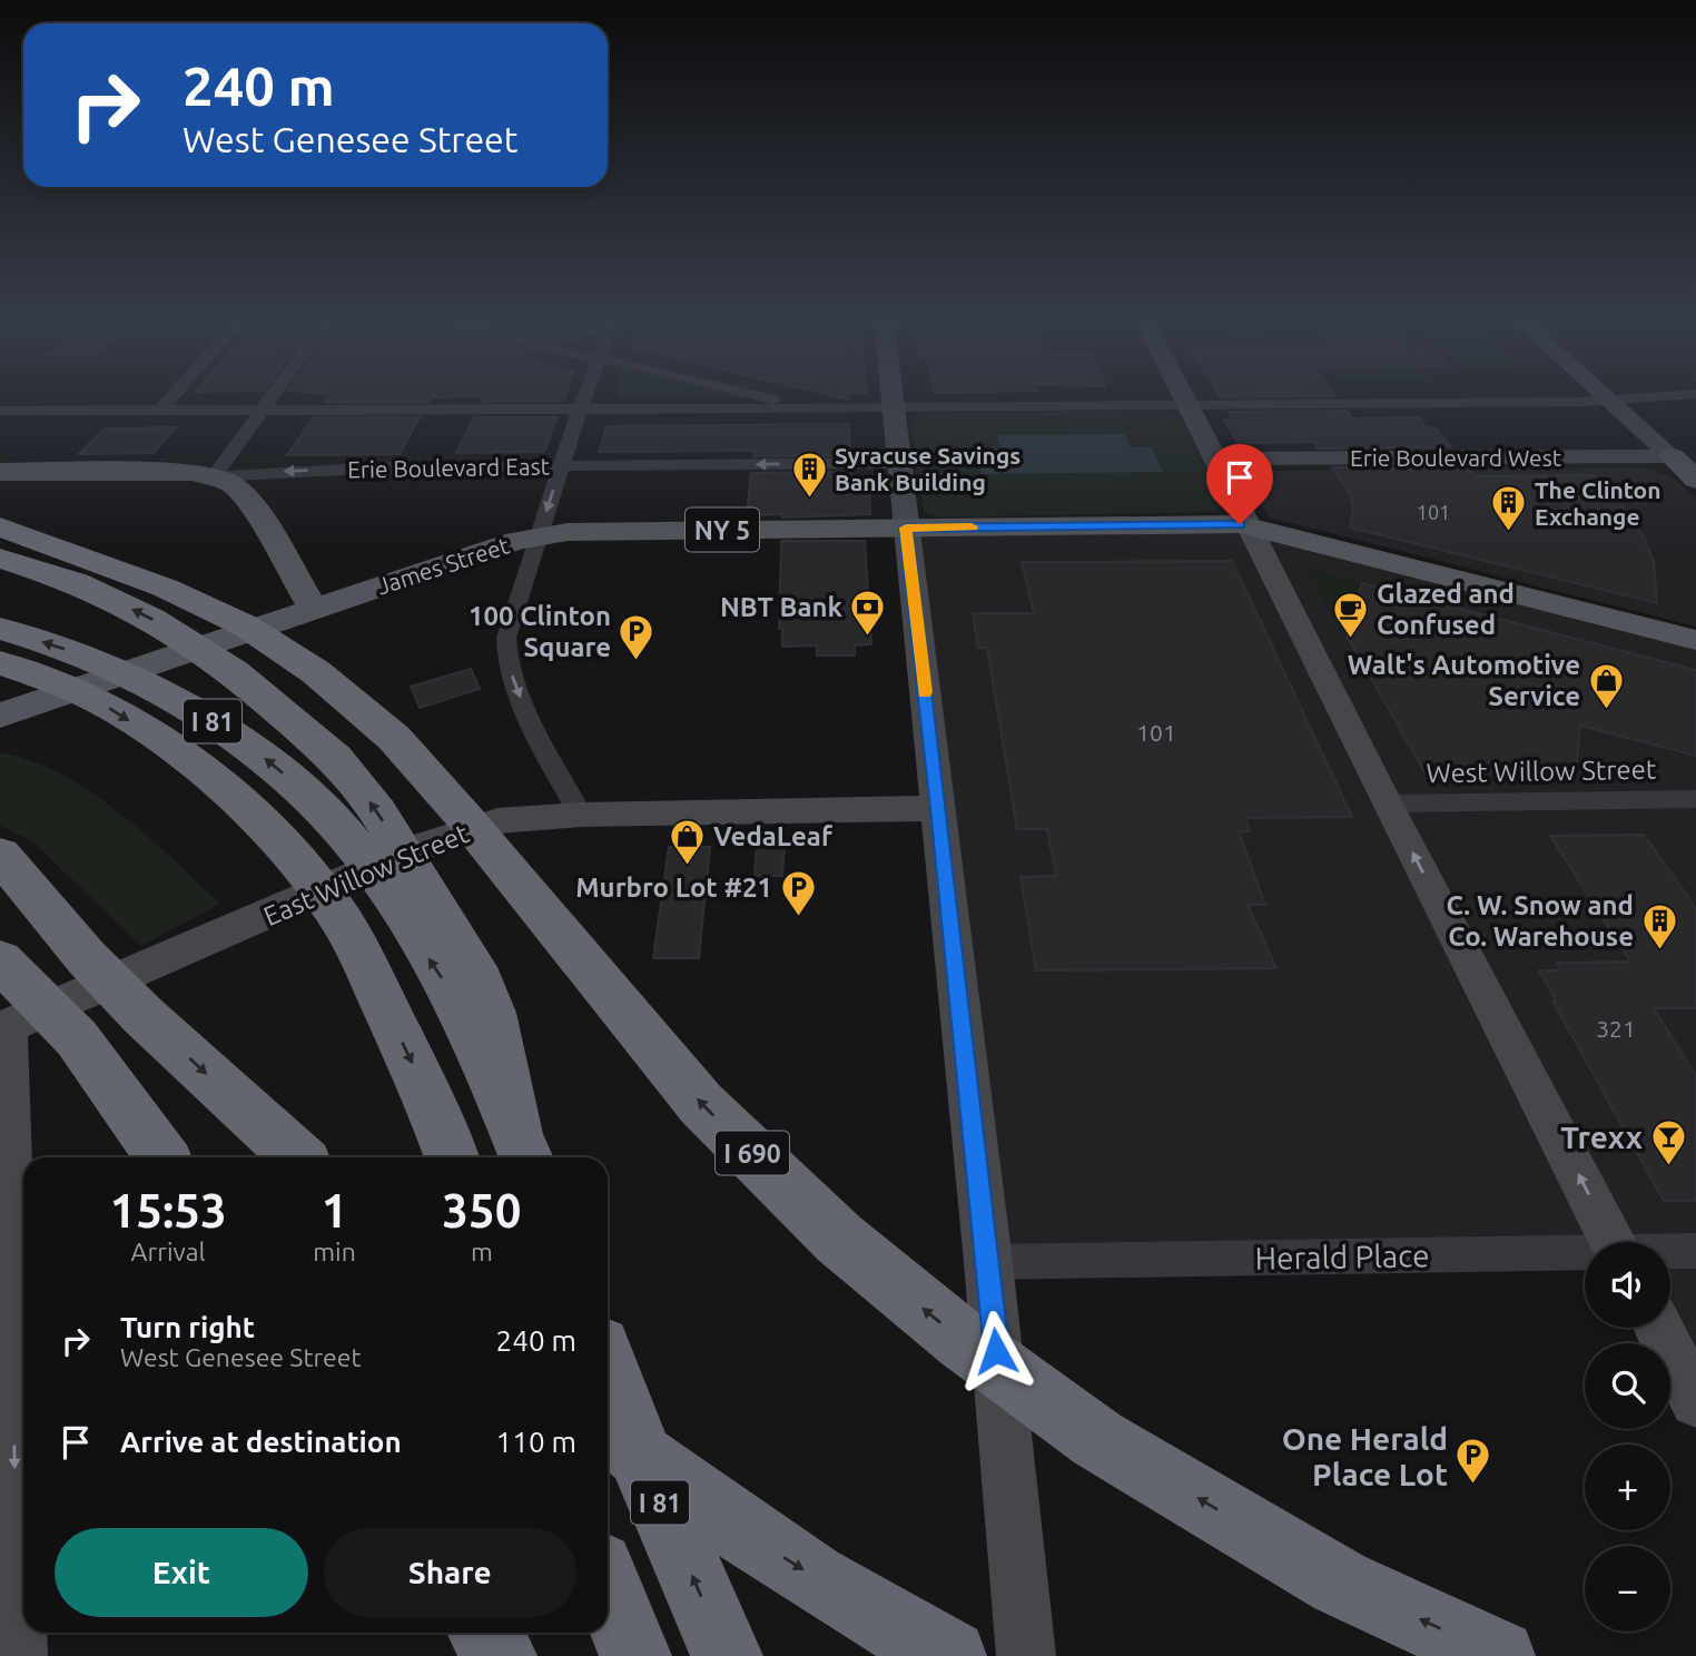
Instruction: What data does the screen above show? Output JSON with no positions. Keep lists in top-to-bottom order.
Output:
{
  "streets": {
    "highway": ["I 81", "I 690"],
    "main road": ["Erie Boulevard East", "NY 5", "James Street"],
    "street": [
      "Erie Boulevard West",
      "West Willow Street",
      "East Willow Street",
      "Herald Place"
    ]
  },
  "crossings": [
    ["NY 5", "James Street"]
  ],
  "places": {
    "building": ["Syracuse Savings Bank Building", "The Clinton Exchange", "C. W. Snow and Co. Warehouse"],
    "bank": ["NBT Bank"],
    "cafe": ["Glazed and Confused"],
    "parking": ["100 Clinton Square", "Murbro Lot #21", "One Herald Place Lot"],
    "shop": ["Walt's Automotive Service", "VedaLeaf"],
    "bar": ["Trexx"]
  },
  "house_numbers": ["101", "101", "321"],
  "page": {
    "turn": ["240 m", "West Genesee Street"],
    "eta": [
      "15:53",
      "Arrival",
      "1",
      "min",
      "350",
      "m"
    ],
    "map_buttons": ["+", "−"],
    "list": [
      {
        "name": "Turn right",
        "note": "West Genesee Street",
        "value": "240 m"
      },
      {
        "name": "Arrive at destination",
        "value": "110 m"
      }
    ],
    "buttons": ["Exit", "Share"]
  }
}
